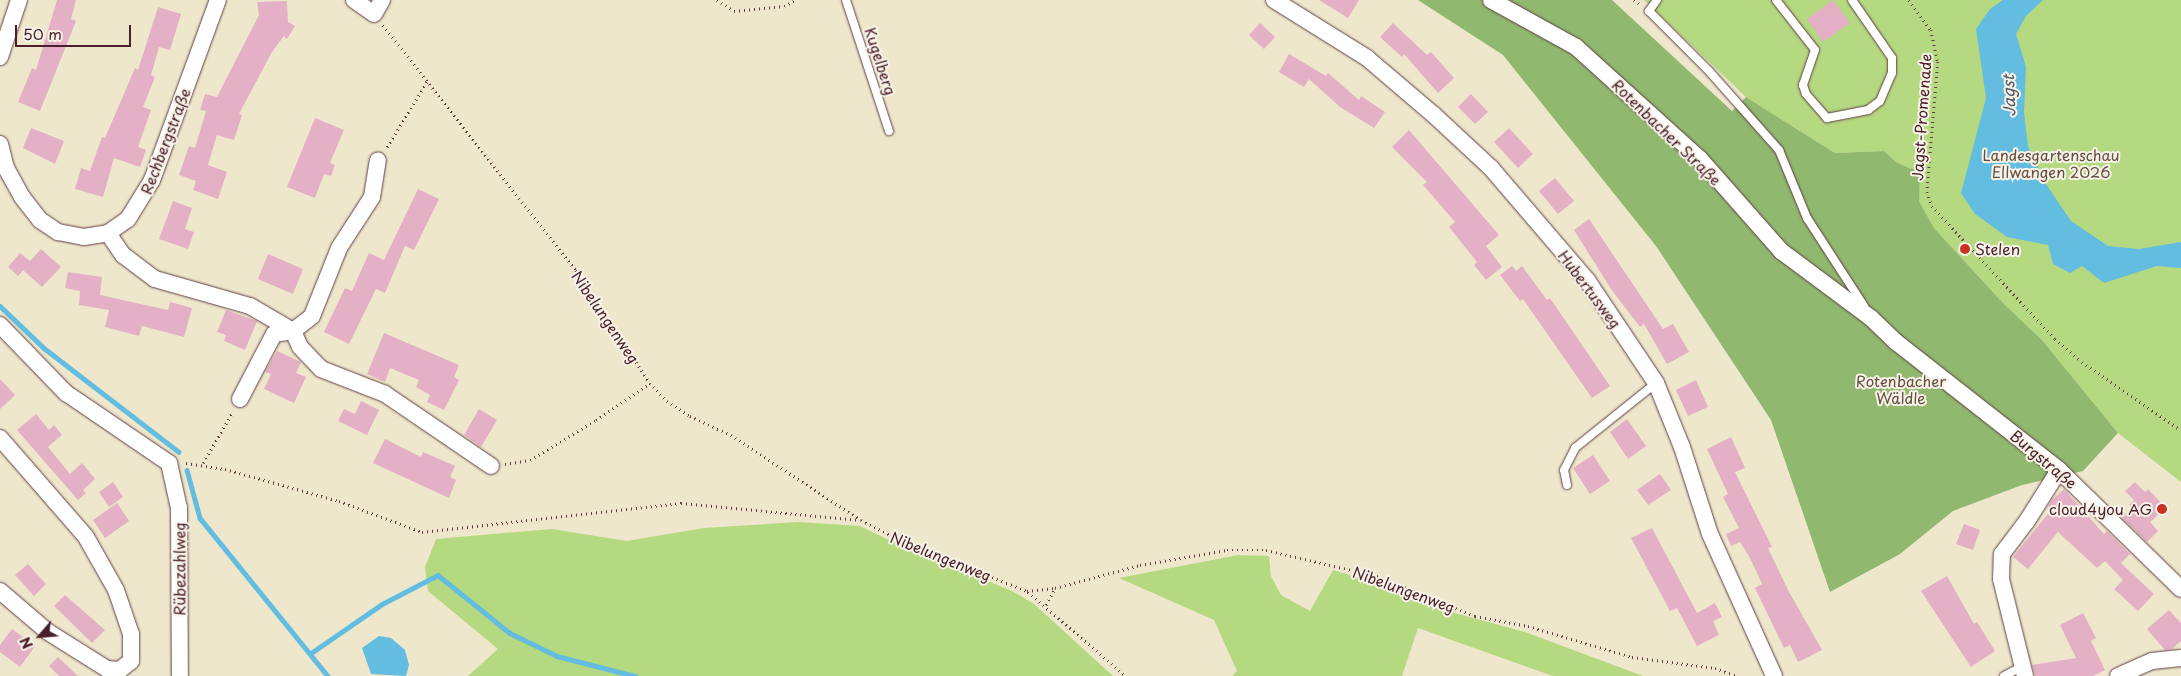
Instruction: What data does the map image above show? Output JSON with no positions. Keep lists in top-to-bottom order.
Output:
{
  "streets": {
    "street": [
      "Rotenbacher Straße",
      "Rechbergstraße",
      "Hubertusweg",
      "Burgstraße",
      "Rübezahlweg"
    ],
    "lane": ["Kugelberg"],
    "path": ["Jagst-Promenade", "Nibelungenweg"]
  },
  "crossings": [
    ["Rotenbacher Straße", "Burgstraße"]
  ],
  "water": ["Jagst"],
  "parks": ["Landesgartenschau Ellwangen 2026", "Rotenbacher Wäldle"],
  "places": ["Stelen", "cloud4you AG"],
  "scale_bar": "50 m",
  "north": "bottom left"
}
